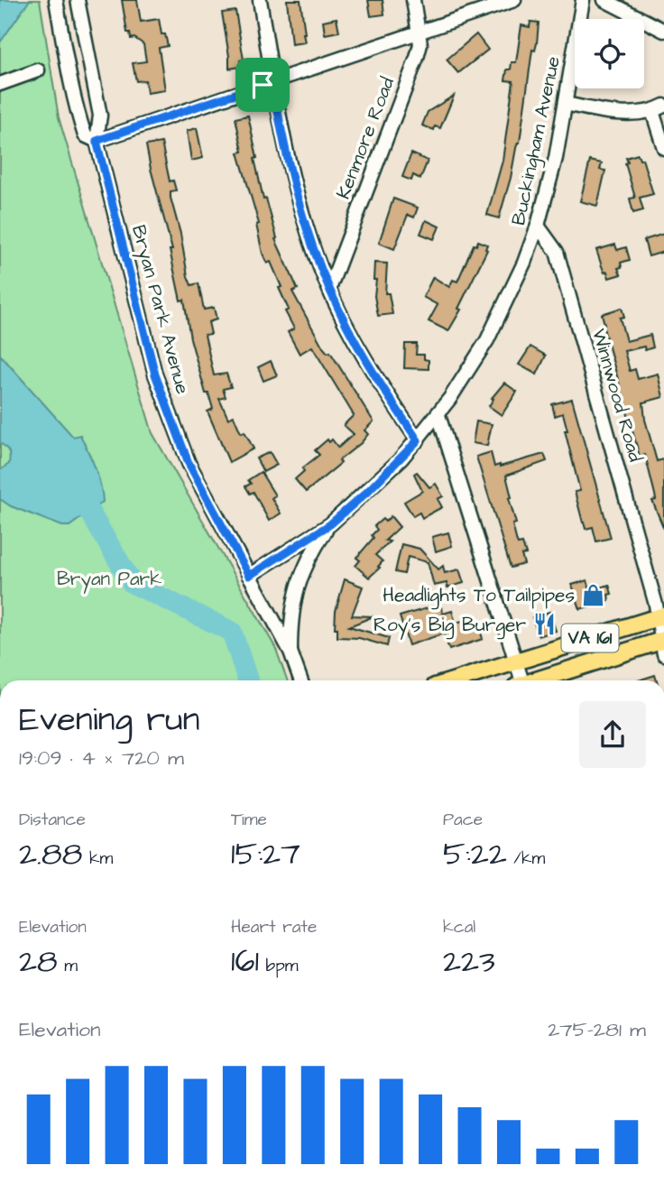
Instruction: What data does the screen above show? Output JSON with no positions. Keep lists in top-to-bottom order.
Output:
{
  "streets": {
    "main road": ["VA 161"],
    "street": [
      "Kenmore Road",
      "Buckingham Avenue",
      "Bryan Park Avenue",
      "Winnwood Road"
    ]
  },
  "crossings": [
    ["Buckingham Avenue", "Bryan Park Avenue"],
    ["Buckingham Avenue", "Winnwood Road"],
    ["Winnwood Road", "VA 161"]
  ],
  "parks": ["Bryan Park"],
  "places": {
    "shop": ["Headlights To Tailpipes"],
    "restaurant": ["Roy's Big Burger"]
  },
  "page": {
    "heading": ["Evening run", "19:09 · 4 × 720 m"],
    "stats": [
      ["Distance", "2.88 km"],
      ["Time", "15:27"],
      ["Pace", "5:22 /km"],
      ["Elevation", "28 m"],
      ["Heart rate", "161 bpm"],
      ["kcal", "223"]
    ],
    "chart": ["Elevation", "275–281 m"]
  }
}
